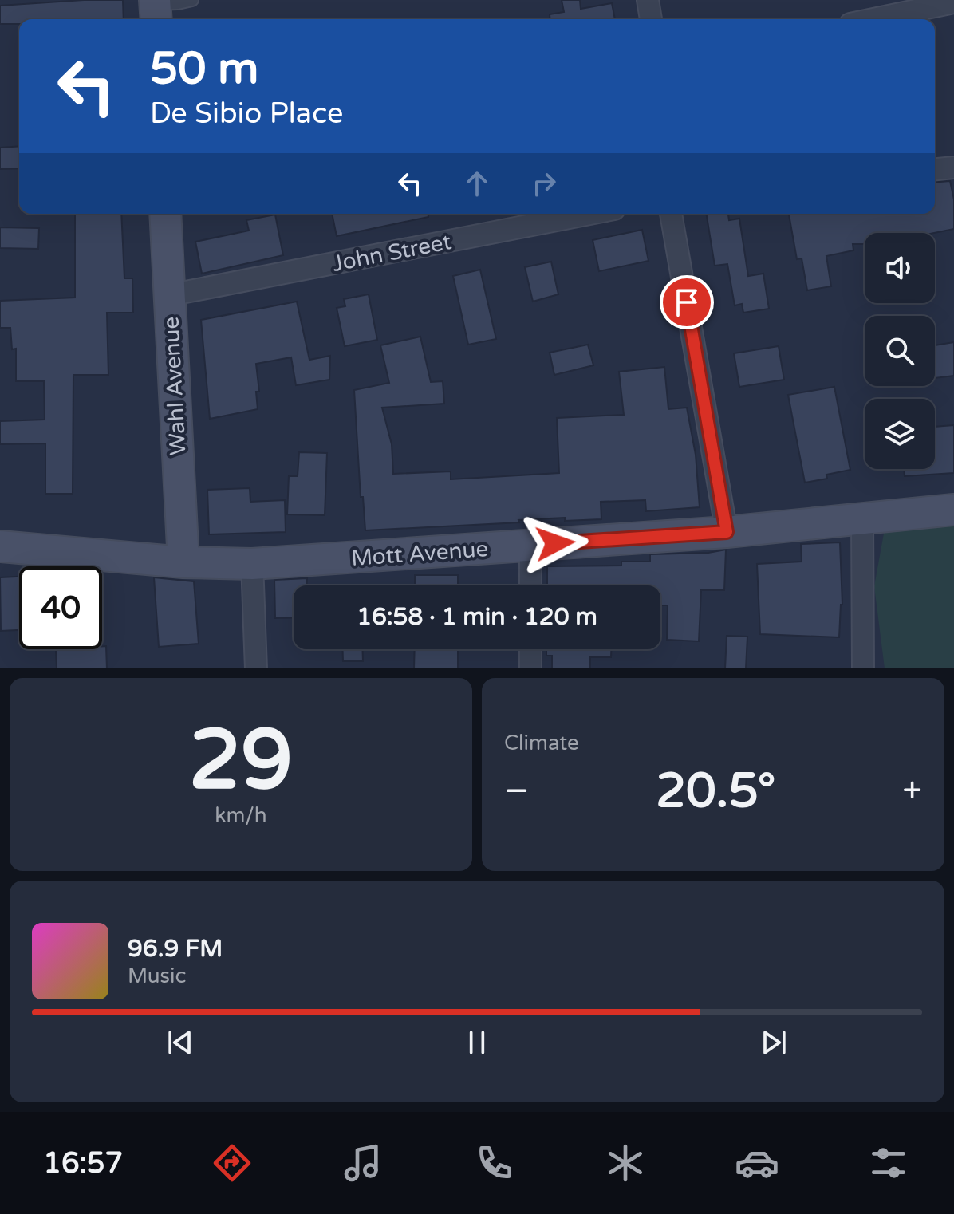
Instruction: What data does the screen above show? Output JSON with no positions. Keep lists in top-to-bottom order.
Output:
{
  "streets": {
    "street": ["John Street", "Wahl Avenue", "Mott Avenue"]
  },
  "crossings": [
    ["John Street", "Wahl Avenue"],
    ["Wahl Avenue", "Mott Avenue"]
  ],
  "page": {
    "turn": ["50 m", "De Sibio Place"],
    "limit": "40",
    "trip": "16:58 · 1 min · 120 m",
    "tile": [
      ["29", "km/h"],
      "Climate"
    ],
    "heat": ["−", "20.5°", "+"],
    "song": ["96.9 FM", "Music"],
    "tabs": "16:57"
  }
}
